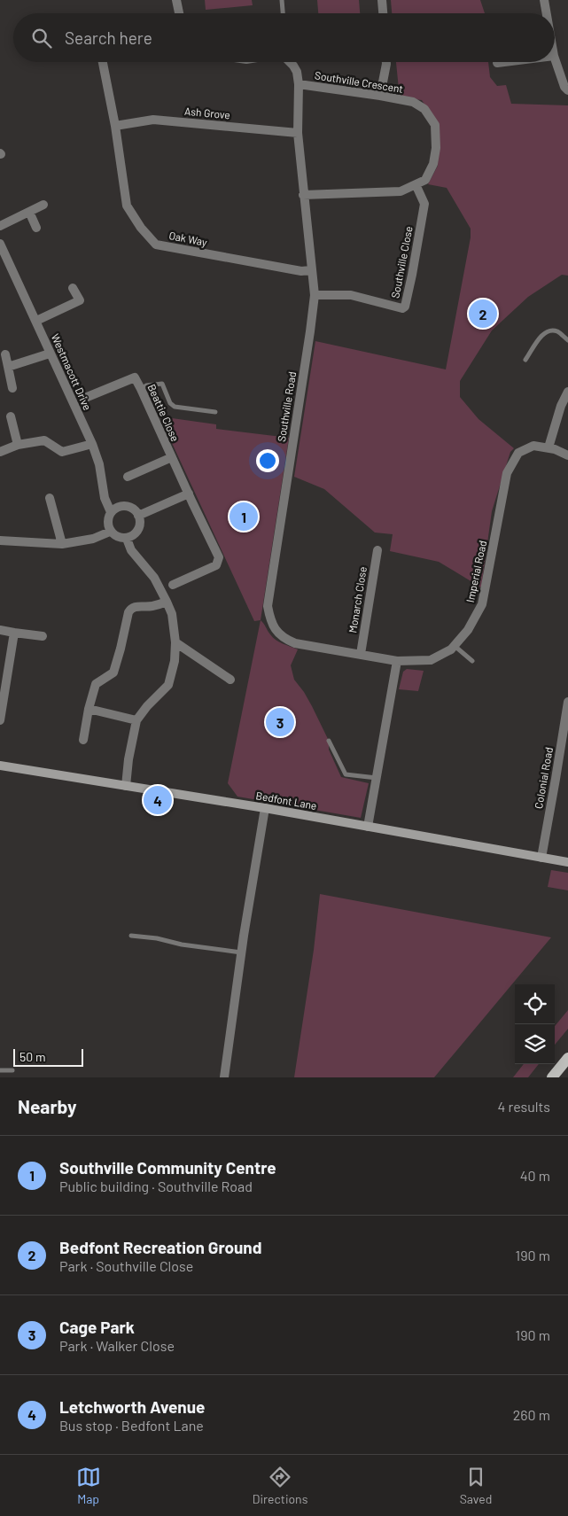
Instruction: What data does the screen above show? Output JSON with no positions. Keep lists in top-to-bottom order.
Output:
{
  "streets": {
    "main road": ["Bedfont Lane"],
    "street": [
      "Southville Crescent",
      "Ash Grove",
      "Oak Way",
      "Southville Close",
      "Westmacott Drive",
      "Southville Road",
      "Beattie Close",
      "Imperial Road",
      "Monarch Close",
      "Colonial Road"
    ]
  },
  "crossings": [
    ["Southville Crescent", "Southville Close"],
    ["Southville Crescent", "Southville Road"],
    ["Ash Grove", "Oak Way"],
    ["Ash Grove", "Southville Road"],
    ["Oak Way", "Southville Road"],
    ["Southville Close", "Southville Road"],
    ["Southville Road", "Imperial Road"],
    ["Southville Road", "Monarch Close"],
    ["Colonial Road", "Bedfont Lane"]
  ],
  "scale_bar": "50 m",
  "page": {
    "search": "Search here",
    "pins": [
      "2",
      "1",
      "3",
      "4"
    ],
    "scale": "50 m",
    "heading": ["Nearby", "4 results"],
    "list": [
      {
        "mark": "1",
        "name": "Southville Community Centre",
        "note": "Public building · Southville Road",
        "value": "40 m"
      },
      {
        "mark": "2",
        "name": "Bedfont Recreation Ground",
        "note": "Park · Southville Close",
        "value": "190 m"
      },
      {
        "mark": "3",
        "name": "Cage Park",
        "note": "Park · Walker Close",
        "value": "190 m"
      },
      {
        "mark": "4",
        "name": "Letchworth Avenue",
        "note": "Bus stop · Bedfont Lane",
        "value": "260 m"
      }
    ],
    "nav": ["Map", "Directions", "Saved"]
  }
}
